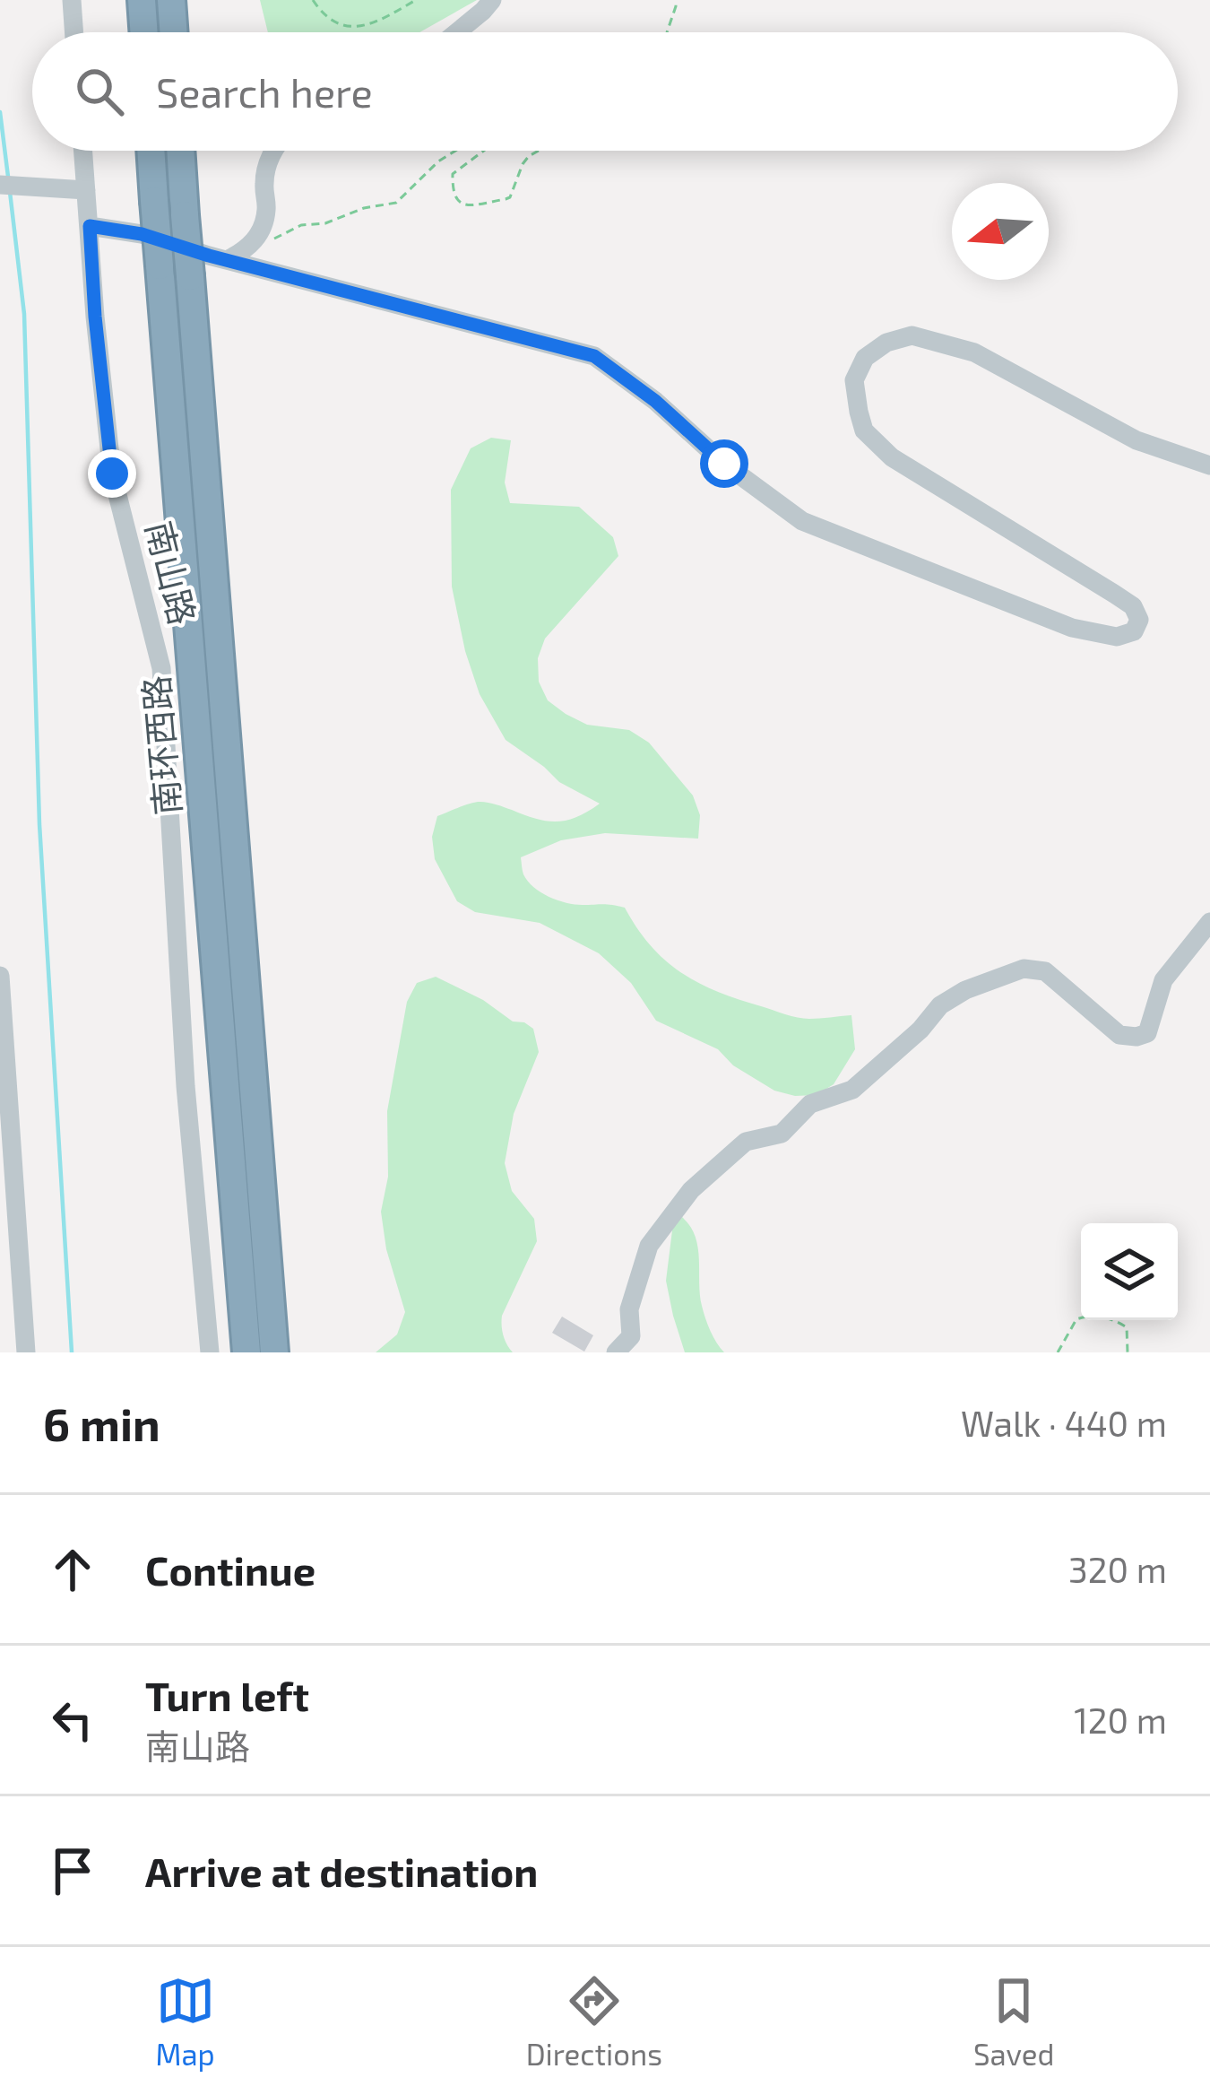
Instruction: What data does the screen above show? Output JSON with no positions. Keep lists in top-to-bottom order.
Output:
{
  "streets": {
    "highway": ["南环西路"],
    "street": ["南山路"]
  },
  "north": "left",
  "page": {
    "search": "Search here",
    "heading": ["6 min", "Walk · 440 m"],
    "list": [
      ["Continue", "320 m"],
      ["Turn left", "南山路", "120 m"],
      "Arrive at destination"
    ],
    "nav": ["Map", "Directions", "Saved"]
  }
}
